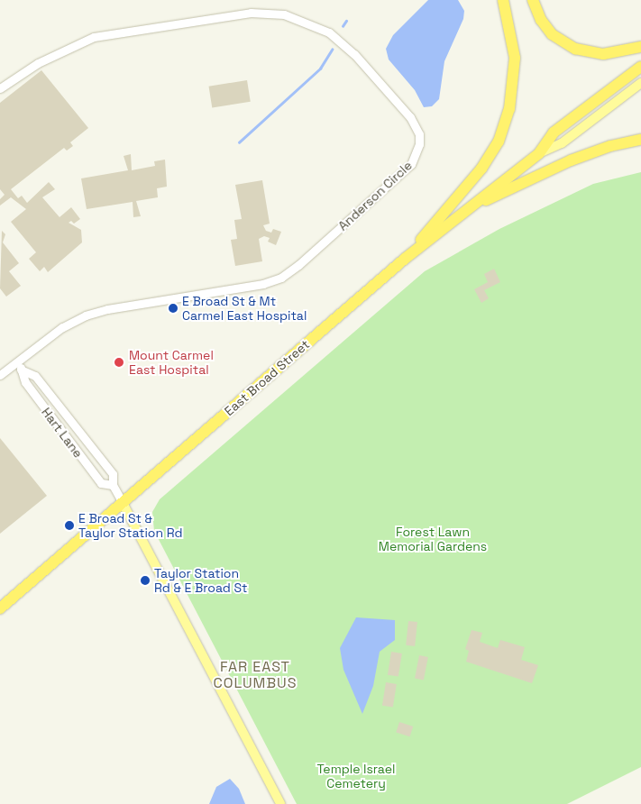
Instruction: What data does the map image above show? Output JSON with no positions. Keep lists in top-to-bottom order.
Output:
{
  "streets": {
    "highway": ["East Broad Street"],
    "street": ["Anderson Circle", "Hart Lane"]
  },
  "crossings": [
    ["Anderson Circle", "Hart Lane"],
    ["East Broad Street", "Hart Lane"]
  ],
  "districts": ["FAR EAST COLUMBUS"],
  "parks": ["Forest Lawn Memorial Gardens", "Temple Israel Cemetery"],
  "places": [
    "E Broad St & Mt Carmel East Hospital",
    "Mount Carmel East Hospital",
    "E Broad St & Taylor Station Rd",
    "Taylor Station Rd & E Broad St"
  ]
}
